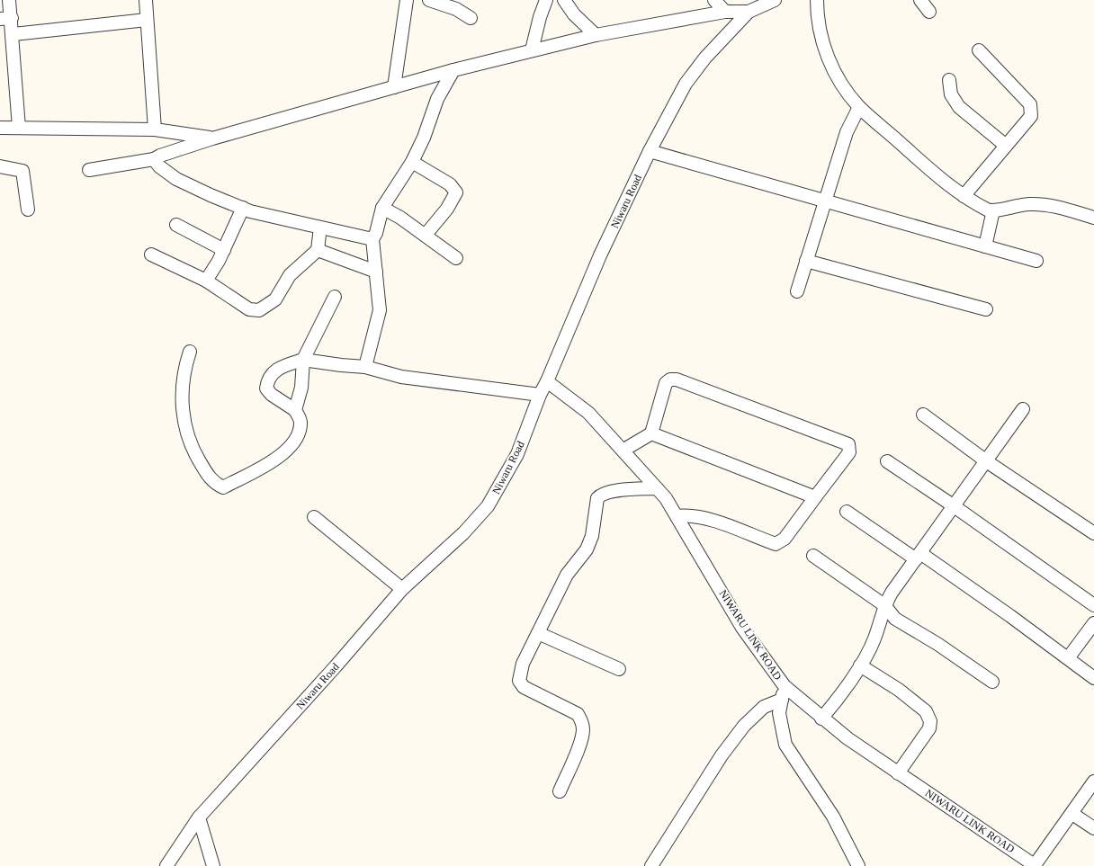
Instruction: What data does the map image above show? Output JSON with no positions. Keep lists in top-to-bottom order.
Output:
{
  "streets": {
    "street": ["Niwaru Road", "NIWARU LINK ROAD"]
  },
  "crossings": [
    ["Niwaru Road", "NIWARU LINK ROAD"]
  ]
}
